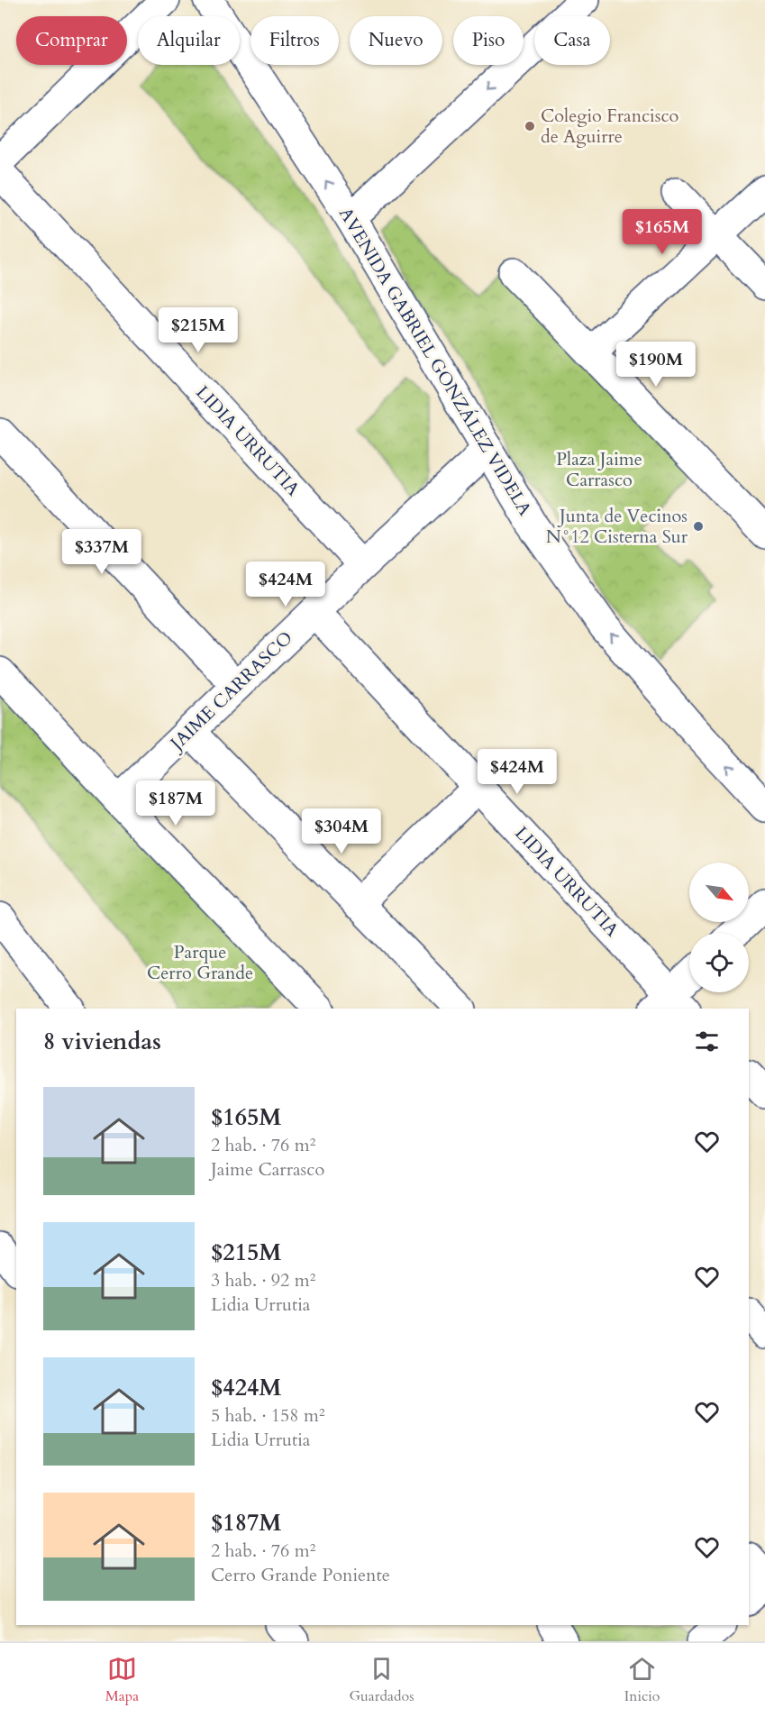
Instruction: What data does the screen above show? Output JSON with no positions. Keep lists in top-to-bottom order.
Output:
{
  "streets": {
    "street": ["AVENIDA GABRIEL GONZÁLEZ VIDELA", "LIDIA URRUTIA", "JAIME CARRASCO"]
  },
  "crossings": [
    ["AVENIDA GABRIEL GONZÁLEZ VIDELA", "JAIME CARRASCO"],
    ["LIDIA URRUTIA", "JAIME CARRASCO"]
  ],
  "parks": ["Plaza Jaime Carrasco", "Parque Cerro Grande"],
  "places": ["Colegio Francisco de Aguirre", "Junta de Vecinos N°12 Cisterna Sur"],
  "north": "bottom right",
  "page": {
    "chip": [
      "Comprar",
      "Alquilar",
      "Filtros",
      "Nuevo",
      "Piso",
      "Casa"
    ],
    "price": [
      "$165M",
      "$215M",
      "$190M",
      "$337M",
      "$424M",
      "$424M",
      "$187M",
      "$304M"
    ],
    "heading": "8 viviendas",
    "list": [
      {
        "name": "$165M",
        "note": "2 hab. · 76 m² · Jaime Carrasco"
      },
      {
        "name": "$215M",
        "note": "3 hab. · 92 m² · Lidia Urrutia"
      },
      {
        "name": "$424M",
        "note": "5 hab. · 158 m² · Lidia Urrutia"
      },
      {
        "name": "$187M",
        "note": "2 hab. · 76 m² · Cerro Grande Poniente"
      }
    ],
    "tabs": ["Mapa", "Guardados", "Inicio"]
  }
}
